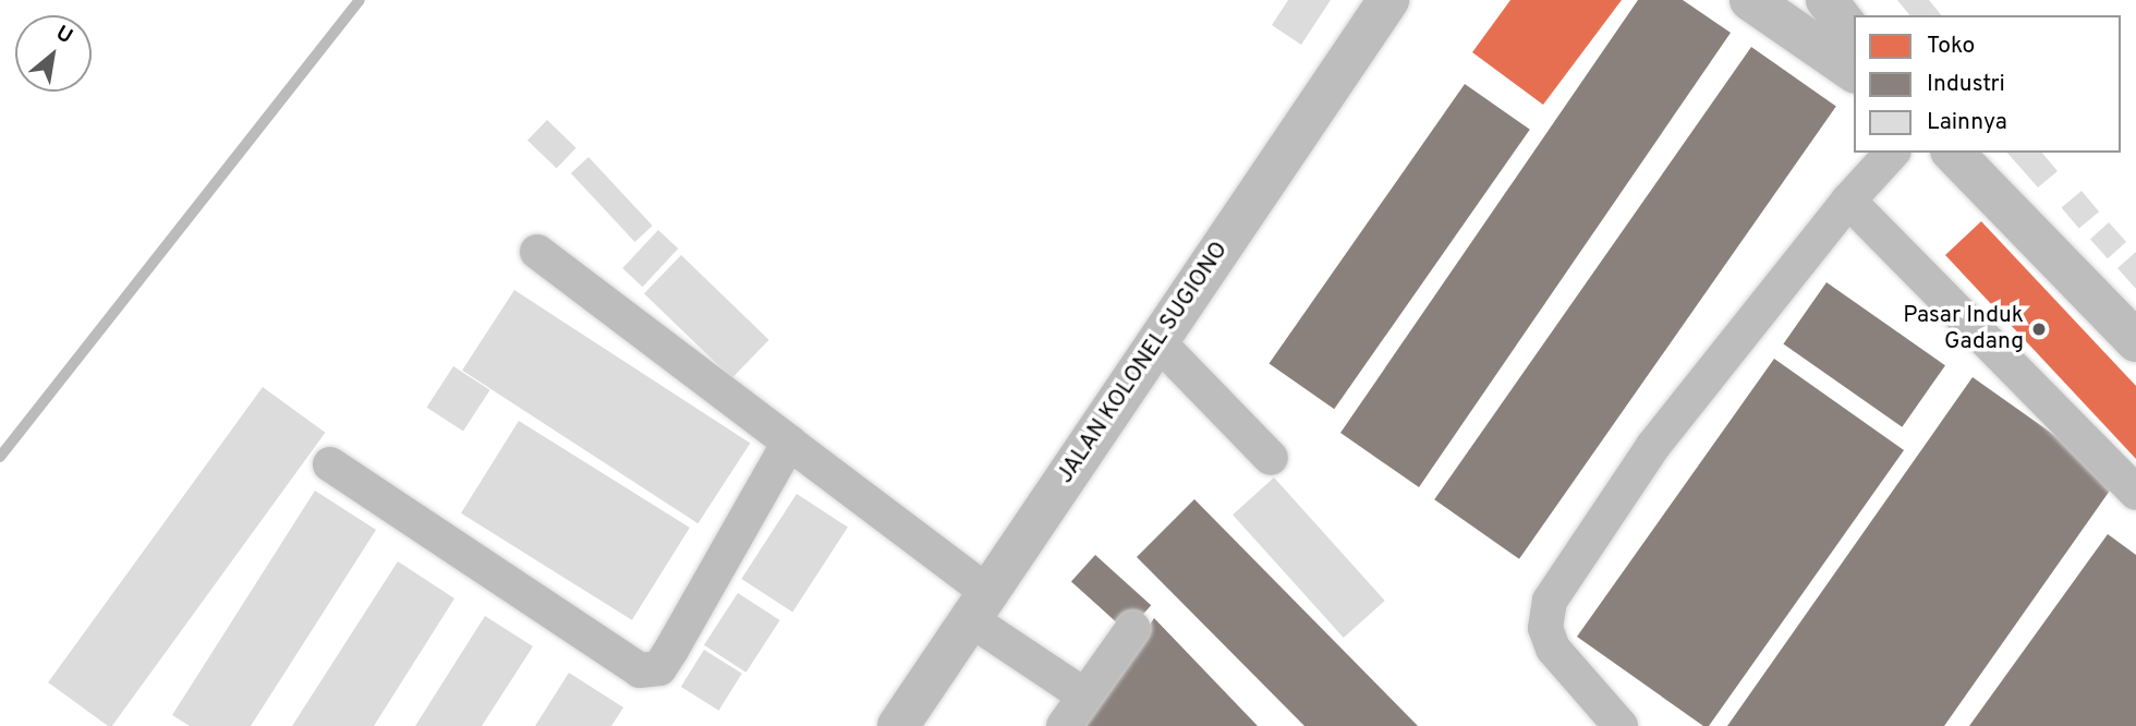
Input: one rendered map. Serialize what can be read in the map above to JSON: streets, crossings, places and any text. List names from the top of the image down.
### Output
{
  "streets": {
    "main road": ["JALAN KOLONEL SUGIONO"]
  },
  "places": ["Pasar Induk Gadang"],
  "legend": ["Toko", "Industri", "Lainnya"],
  "north": "top right"
}
